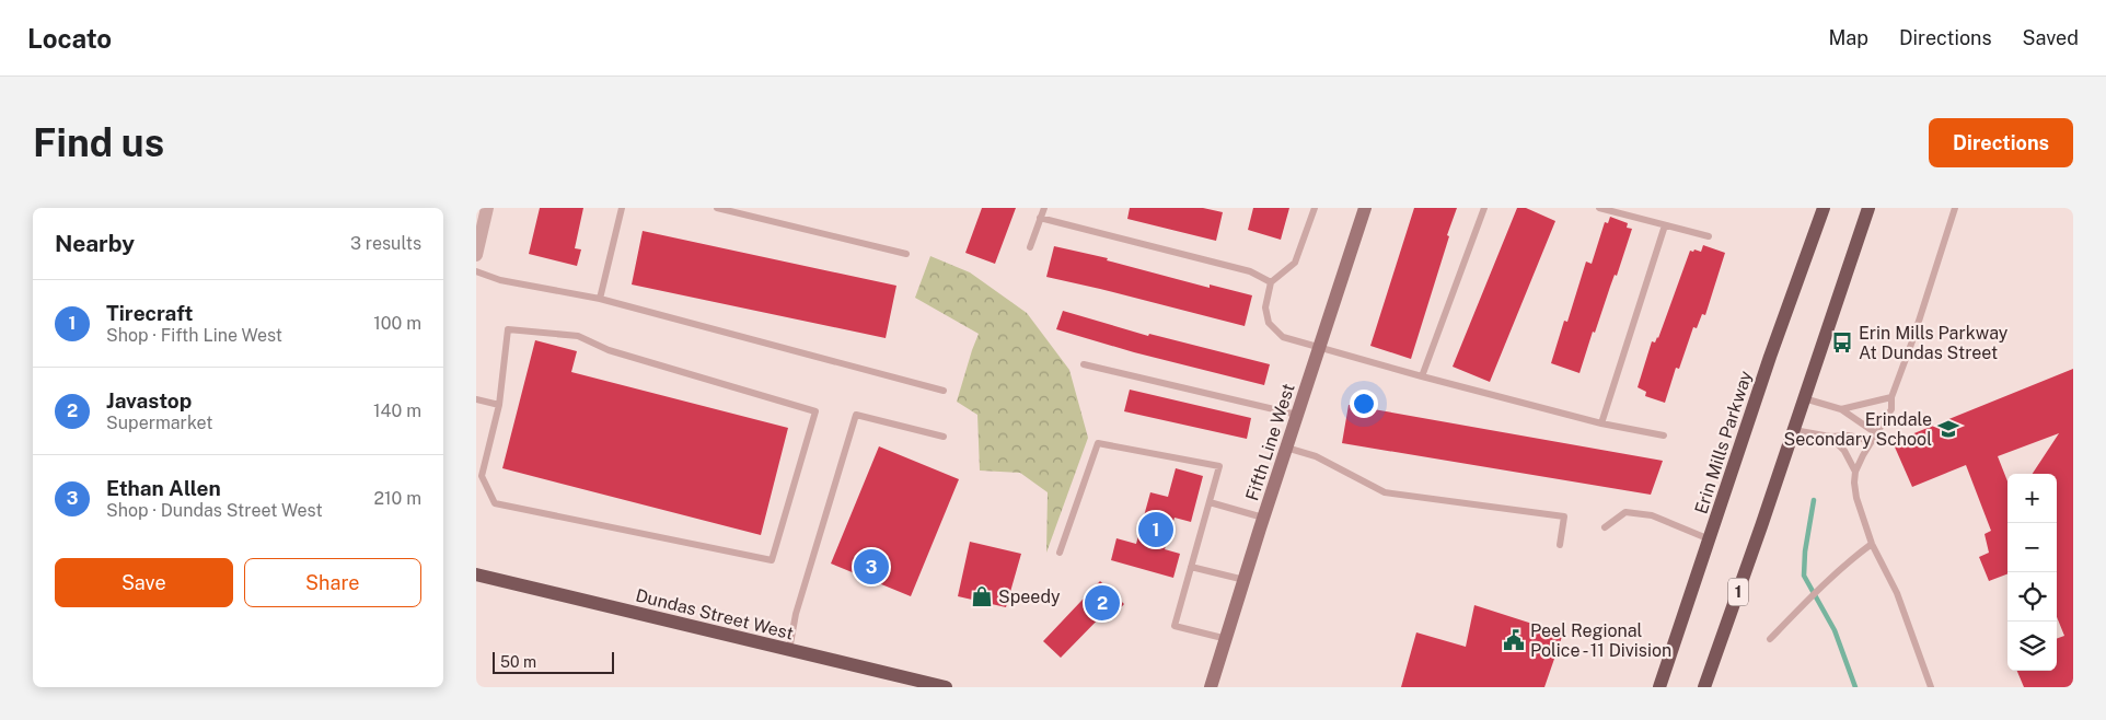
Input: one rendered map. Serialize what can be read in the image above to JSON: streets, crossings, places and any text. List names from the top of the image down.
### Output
{
  "streets": {
    "main road": ["Erin Mills Parkway", "1", "Dundas Street West"],
    "street": ["Fifth Line West"]
  },
  "places": {
    "bus stop": ["Erin Mills Parkway At Dundas Street"],
    "school or university": ["Erindale Secondary School"],
    "shop": ["Speedy"],
    "public building": ["Peel Regional Police - 11 Division"]
  },
  "scale_bar": "50 m",
  "page": {
    "header": "Locato",
    "nav": ["Map", "Directions", "Saved"],
    "buttons": [
      "Directions",
      ["Save", "Share"]
    ],
    "title": "Find us",
    "heading": ["Nearby", "3 results"],
    "list": [
      {
        "mark": "1",
        "name": "Tirecraft",
        "note": "Shop · Fifth Line West",
        "value": "100 m"
      },
      {
        "mark": "2",
        "name": "Javastop",
        "note": "Supermarket",
        "value": "140 m"
      },
      {
        "mark": "3",
        "name": "Ethan Allen",
        "note": "Shop · Dundas Street West",
        "value": "210 m"
      }
    ],
    "map_buttons": ["+", "−"],
    "pins": ["1", "3", "2"],
    "scale": "50 m"
  }
}
